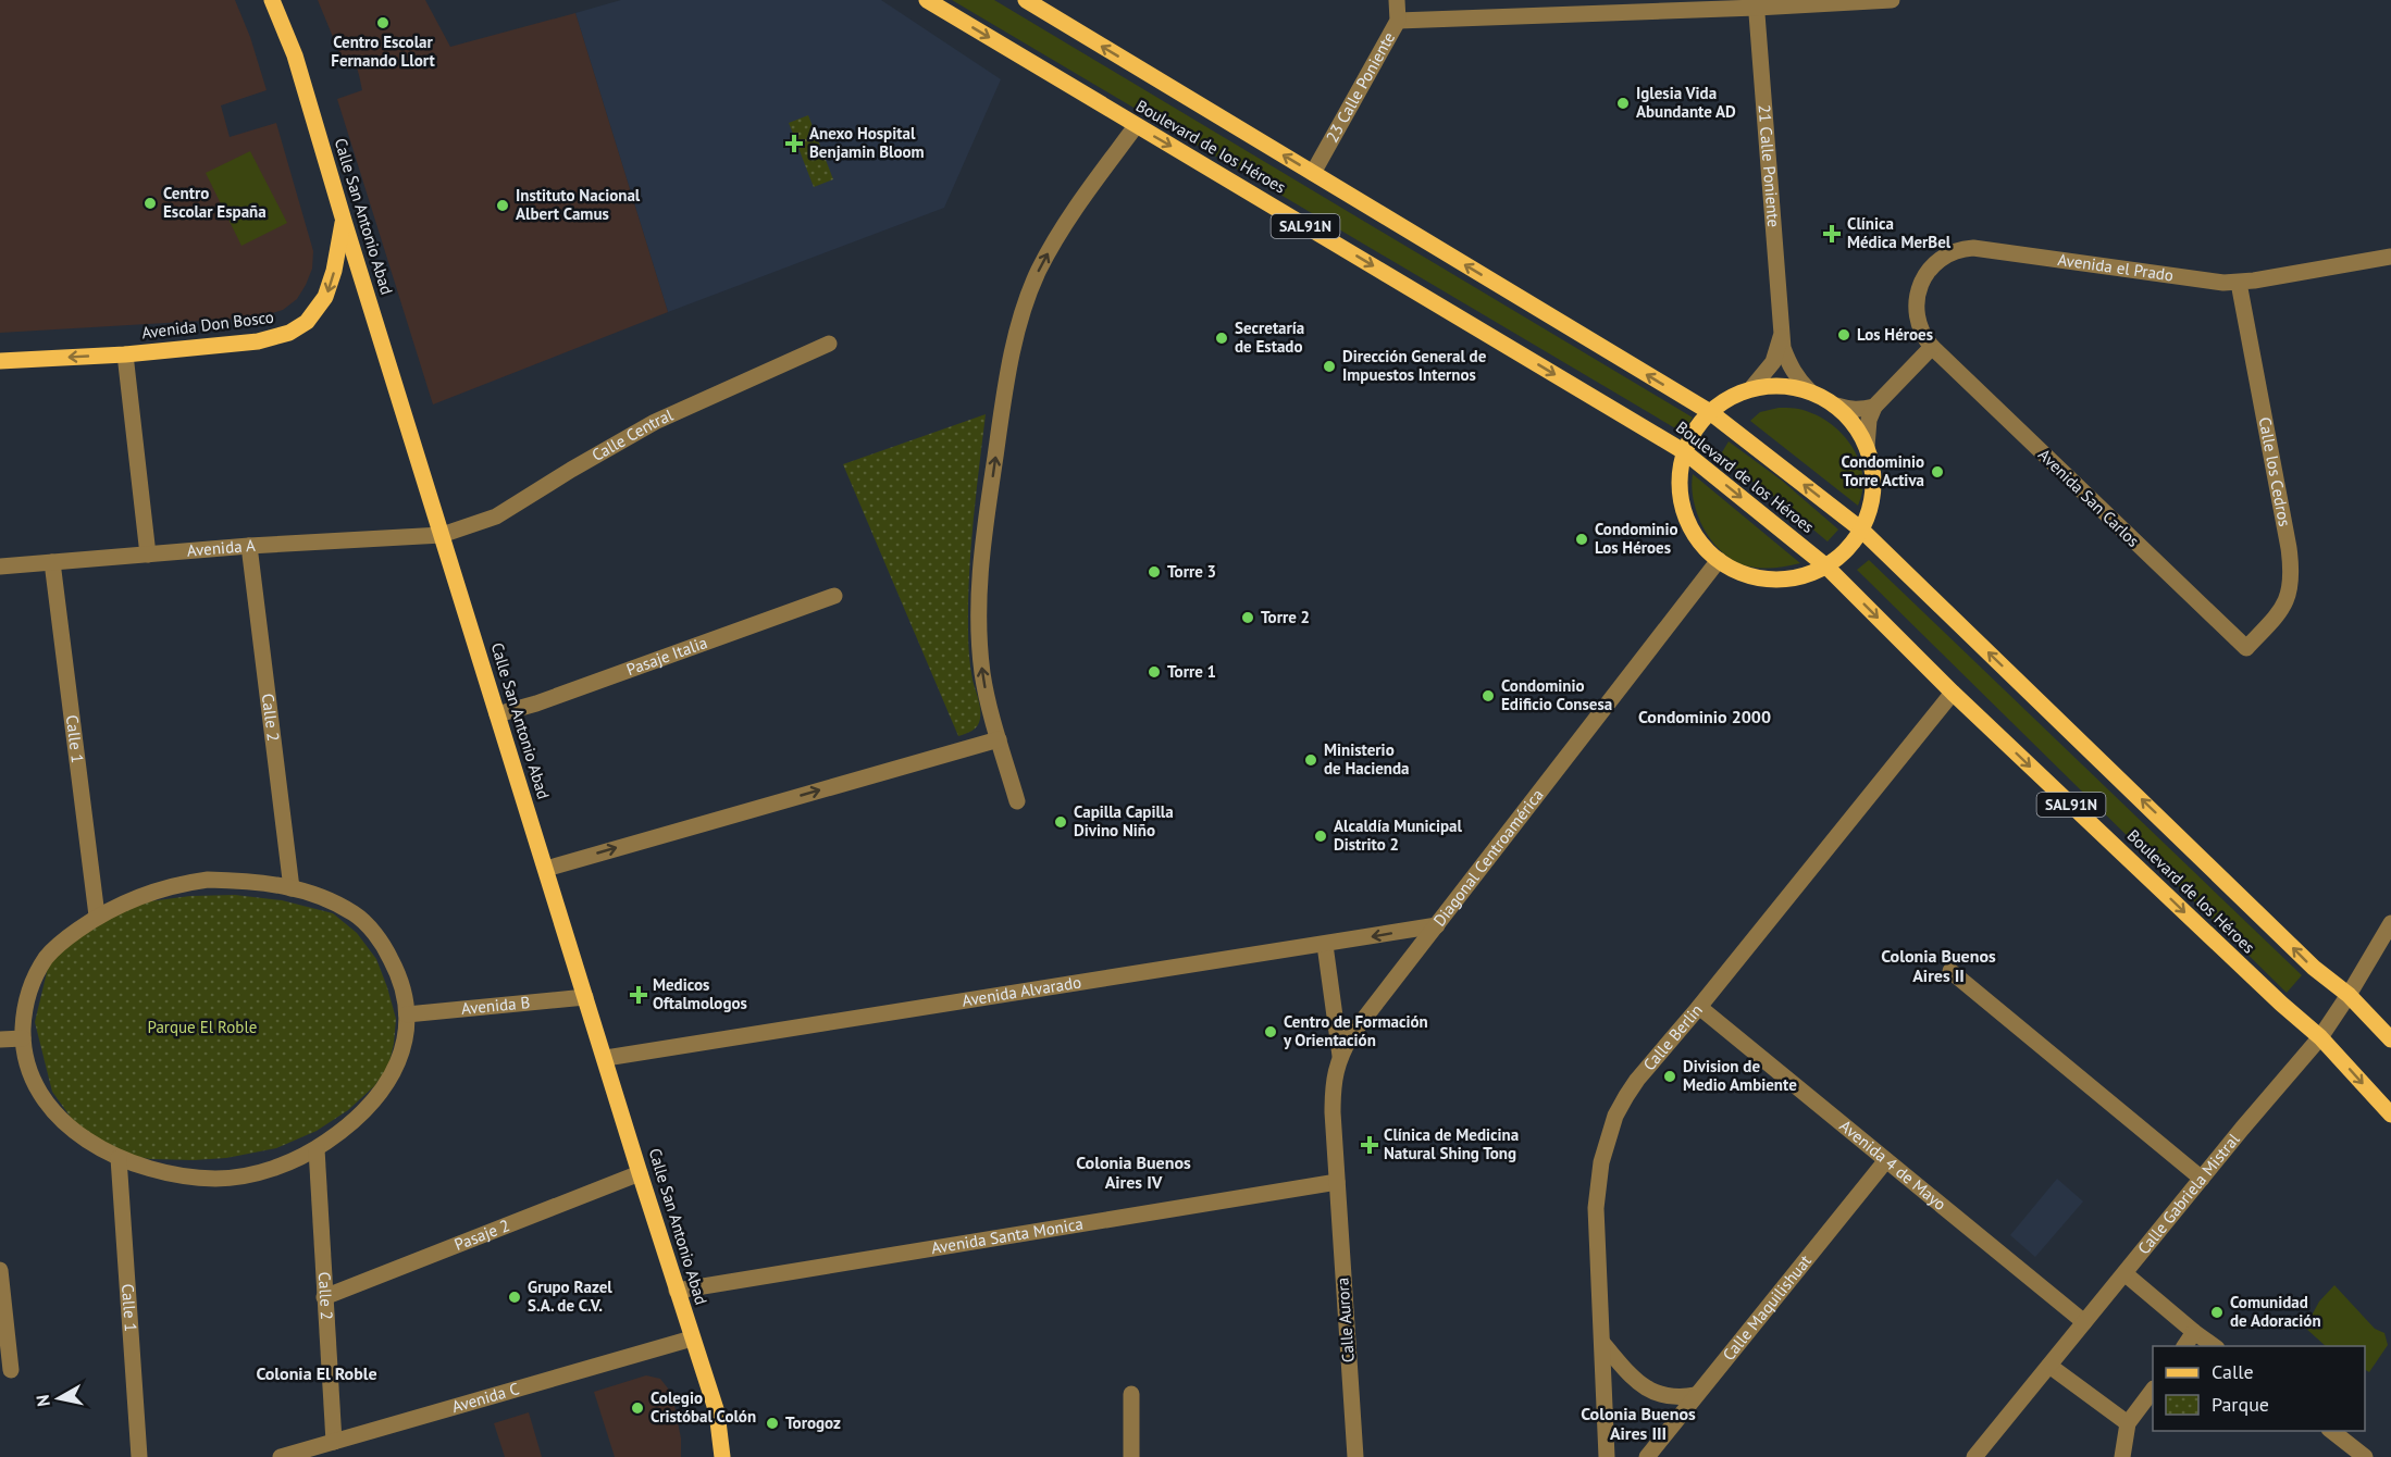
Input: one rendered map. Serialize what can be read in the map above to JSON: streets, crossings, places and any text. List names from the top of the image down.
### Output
{
  "streets": {
    "main road": [
      "Boulevard de los Héroes",
      "Calle San Antonio Abad",
      "SAL91N",
      "Avenida Don Bosco"
    ],
    "street": [
      "23 Calle Poniente",
      "21 Calle Poniente",
      "Avenida el Prado",
      "Calle Central",
      "Calle los Cedros",
      "Avenida San Carlos",
      "Avenida A",
      "Pasaje Italia",
      "Calle 2",
      "Calle 1",
      "Diagonal Centroamérica",
      "Avenida Alvarado",
      "Avenida B",
      "Calle Berlin",
      "Avenida 4 de Mayo",
      "Calle Gabriela Mistral",
      "Pasaje 2",
      "Avenida Santa Monica",
      "Calle Maquilishuat",
      "Calle Aurora",
      "Avenida C"
    ]
  },
  "crossings": [
    ["23 Calle Poniente", "Boulevard de los Héroes"],
    ["Boulevard de los Héroes", "Calle Berlin"],
    ["Boulevard de los Héroes", "Calle Gabriela Mistral"],
    ["Calle San Antonio Abad", "Avenida Don Bosco"],
    ["Calle San Antonio Abad", "Calle Central"],
    ["Calle San Antonio Abad", "Avenida A"],
    ["Calle San Antonio Abad", "Pasaje Italia"],
    ["Calle San Antonio Abad", "Avenida Alvarado"],
    ["Calle San Antonio Abad", "Avenida B"],
    ["Calle San Antonio Abad", "Pasaje 2"],
    ["Calle San Antonio Abad", "Avenida Santa Monica"],
    ["Calle San Antonio Abad", "Avenida C"],
    ["Avenida el Prado", "Calle los Cedros"],
    ["Avenida el Prado", "Avenida San Carlos"],
    ["Calle Central", "Avenida A"],
    ["Calle los Cedros", "Avenida San Carlos"],
    ["Avenida A", "Calle 2"],
    ["Avenida A", "Calle 1"],
    ["Calle 2", "Pasaje 2"],
    ["Calle 2", "Avenida C"],
    ["Diagonal Centroamérica", "Avenida Alvarado"],
    ["Diagonal Centroamérica", "Avenida Santa Monica"],
    ["Diagonal Centroamérica", "Calle Aurora"],
    ["Calle Berlin", "Avenida 4 de Mayo"],
    ["Avenida 4 de Mayo", "Calle Gabriela Mistral"],
    ["Avenida 4 de Mayo", "Calle Maquilishuat"],
    ["Avenida Santa Monica", "Calle Aurora"]
  ],
  "one_way": ["Avenida Don Bosco"],
  "districts": [
    "Condominio 2000",
    "Colonia Buenos Aires II",
    "Colonia Buenos Aires IV",
    "Colonia El Roble",
    "Colonia Buenos Aires III"
  ],
  "parks": ["Parque El Roble"],
  "places": {
    "other": [
      "Centro Escolar Fernando Llort",
      "Iglesia Vida Abundante AD",
      "Centro Escolar España",
      "Instituto Nacional Albert Camus",
      "Los Héroes",
      "Secretaría de Estado",
      "Dirección General de Impuestos Internos",
      "Condominio Torre Activa",
      "Condominio Los Héroes",
      "Torre 3",
      "Torre 2",
      "Torre 1",
      "Condominio Edificio Consesa",
      "Ministerio de Hacienda",
      "Capilla Capilla Divino Niño",
      "Alcaldía Municipal Distrito 2",
      "Centro de Formación y Orientación",
      "Division de Medio Ambiente",
      "Grupo Razel S.A. de C.V.",
      "Comunidad de Adoración",
      "Colegio Cristóbal Colón",
      "Torogoz"
    ],
    "health": [
      "Anexo Hospital Benjamin Bloom",
      "Clínica Médica MerBel",
      "Medicos Oftalmologos",
      "Clínica de Medicina Natural Shing Tong"
    ]
  },
  "legend": ["Calle", "Parque"],
  "north": "left"
}
